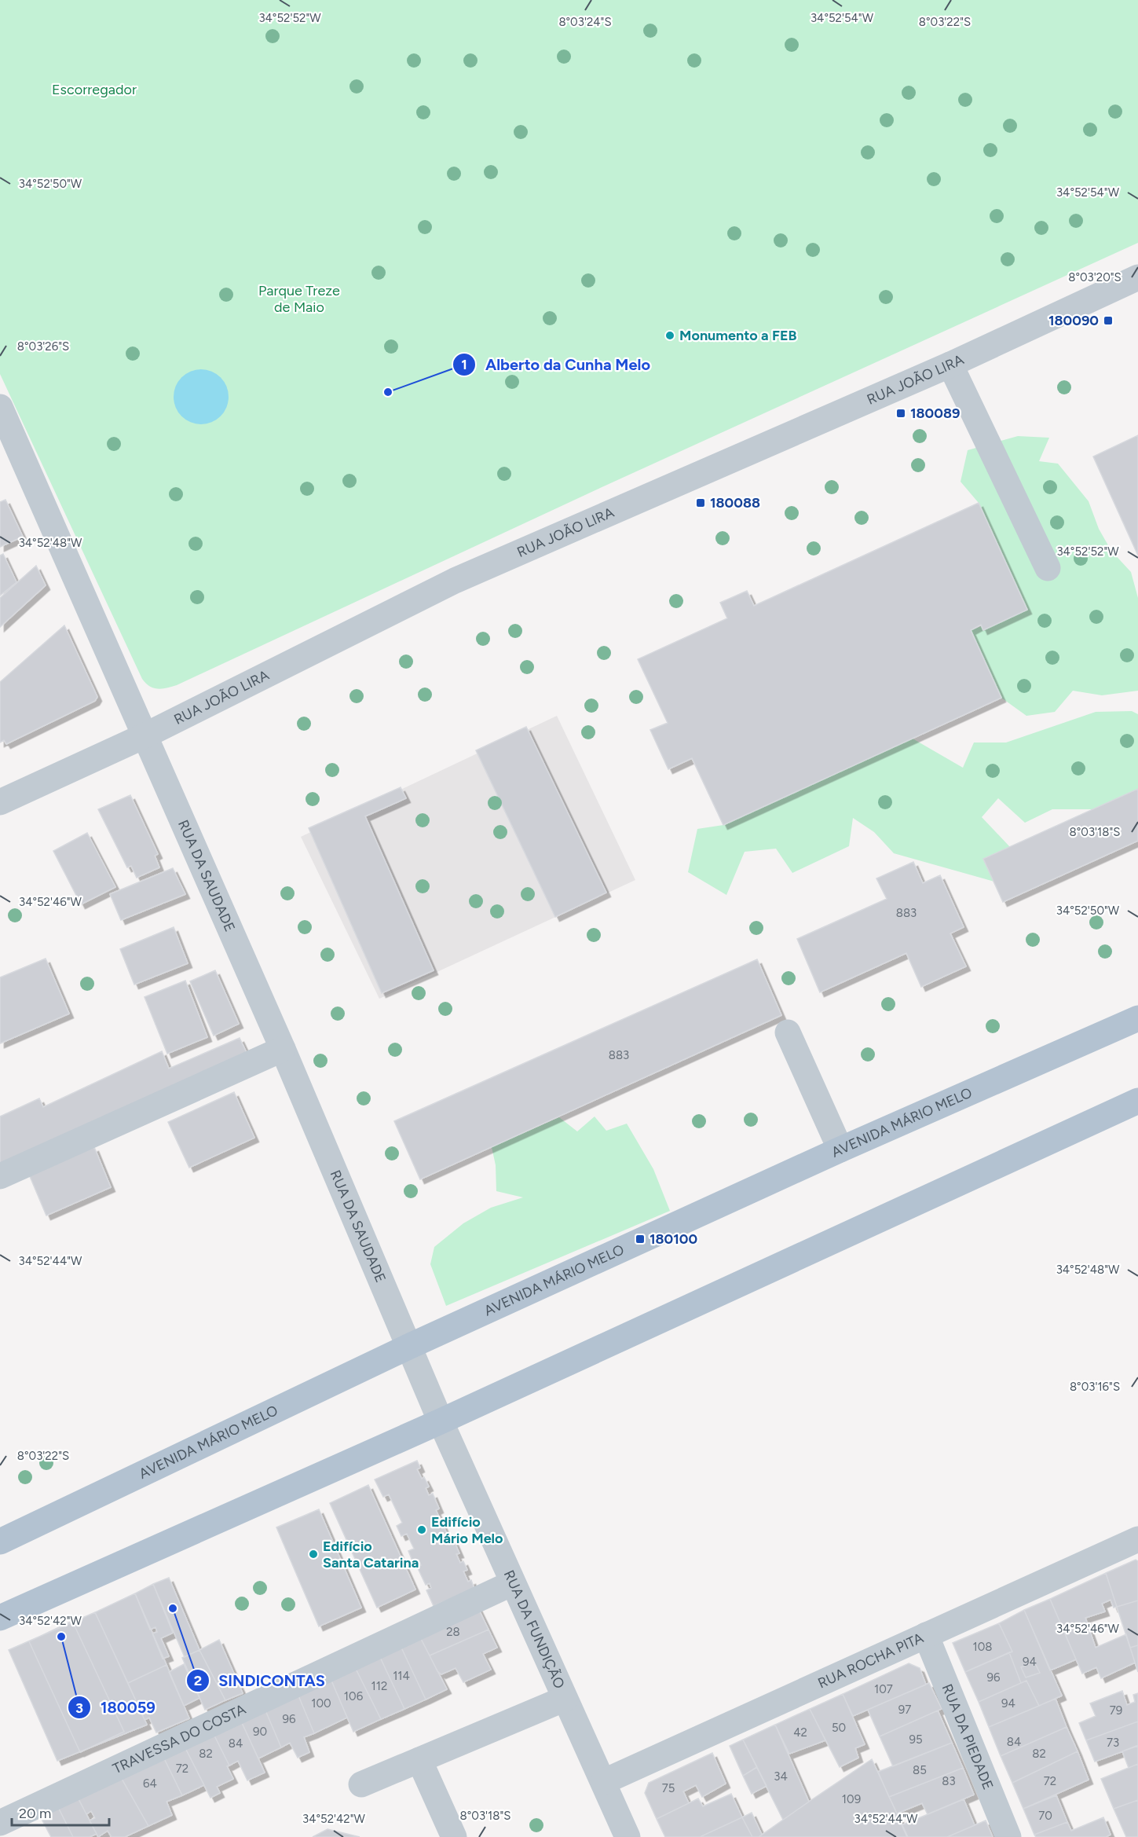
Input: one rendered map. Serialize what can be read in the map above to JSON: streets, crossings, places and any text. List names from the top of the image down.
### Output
{
  "streets": {
    "main road": ["AVENIDA MÁRIO MELO"],
    "street": [
      "RUA JOÃO LIRA",
      "RUA DA SAUDADE",
      "RUA DA FUNDIÇÃO",
      "RUA ROCHA PITA",
      "RUA DA PIEDADE",
      "TRAVESSA DO COSTA"
    ]
  },
  "crossings": [
    ["RUA JOÃO LIRA", "RUA DA SAUDADE"],
    ["RUA DA SAUDADE", "AVENIDA MÁRIO MELO"],
    ["RUA DA SAUDADE", "RUA DA FUNDIÇÃO"],
    ["RUA DA FUNDIÇÃO", "RUA ROCHA PITA"],
    ["RUA DA FUNDIÇÃO", "TRAVESSA DO COSTA"],
    ["RUA ROCHA PITA", "RUA DA PIEDADE"]
  ],
  "parks": ["Escorregador", "Parque Treze de Maio"],
  "places": {
    "transit": [
      "180090",
      "180089",
      "180088",
      "180100"
    ],
    "other": [
      "Monumento a FEB",
      "Alberto da Cunha Melo",
      "Edifício Mário Melo",
      "Edifício Santa Catarina",
      "SINDICONTAS",
      "180059"
    ]
  },
  "house_numbers": [
    "883",
    "883",
    "28",
    "108",
    "94",
    "114",
    "96",
    "112",
    "107",
    "106",
    "100",
    "94",
    "97",
    "79",
    "96",
    "50",
    "90",
    "42",
    "95",
    "84",
    "73",
    "84",
    "82",
    "82",
    "72",
    "85",
    "34",
    "83",
    "72",
    "64",
    "75",
    "109",
    "70"
  ],
  "scale_bar": "20 m",
  "coordinates": [
    "34°52'54\"W",
    "34°52'52\"W",
    "8°03'24\"S",
    "8°03'22\"S",
    "34°52'50\"W",
    "8°03'20\"S",
    "8°03'26\"S",
    "34°52'48\"W",
    "8°03'18\"S",
    "34°52'46\"W",
    "34°52'44\"W",
    "8°03'16\"S",
    "34°52'42\"W"
  ]
}
